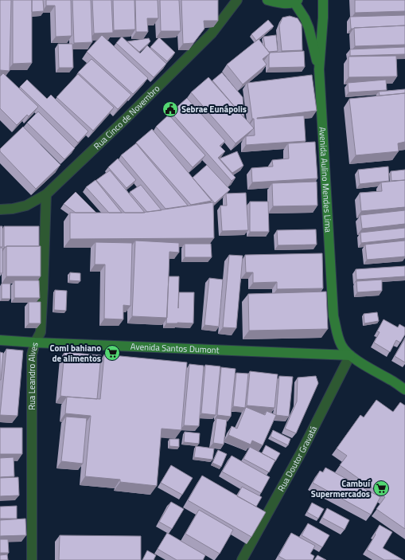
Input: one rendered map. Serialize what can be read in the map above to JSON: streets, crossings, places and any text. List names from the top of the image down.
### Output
{
  "streets": {
    "main road": ["Avenida Aulino Mendes Lima", "Avenida Santos Dumont"],
    "street": ["Rua Cinco de Novembro", "Rua Leandro Alves", "Rua Doutor Gravatá"]
  },
  "crossings": [
    ["Rua Cinco de Novembro", "Rua Leandro Alves"],
    ["Avenida Aulino Mendes Lima", "Avenida Santos Dumont"],
    ["Avenida Aulino Mendes Lima", "Rua Doutor Gravatá"],
    ["Avenida Santos Dumont", "Rua Leandro Alves"],
    ["Avenida Santos Dumont", "Rua Doutor Gravatá"]
  ],
  "places": {
    "public building": ["Sebrae Eunápolis"],
    "supermarket": ["Coml bahiano de alimentos", "Cambuí Supermercados"]
  }
}
